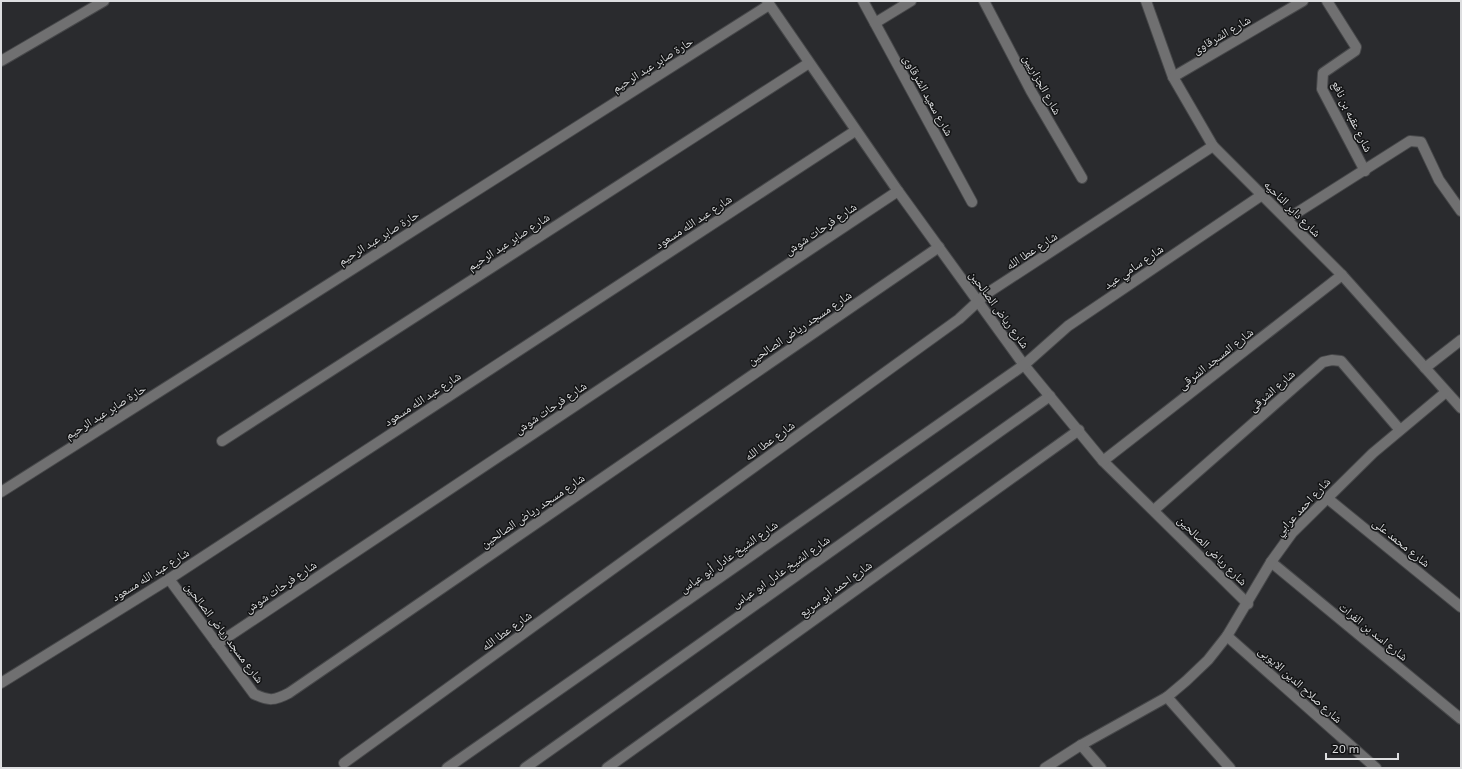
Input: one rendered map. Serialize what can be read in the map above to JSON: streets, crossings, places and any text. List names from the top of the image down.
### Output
{
  "streets": {
    "street": [
      "شارع الشرقاوى",
      "حارة صابر عبد الرحيم",
      "شارع الجزاريين",
      "شارع سعيد الشرقاوى",
      "شارع عقبه بن نافع",
      "شارع داير الناحيه",
      "شارع عبد الله مسعود",
      "شارع فرحات شوش",
      "شارع صابر عبد الرحيم",
      "شارع عطا الله",
      "شارع سامي عيد",
      "شارع رياض الصالحين",
      "شارع مسجد رياض الصالحين",
      "شارع المسجد الشرقى",
      "شارع الشرقى",
      "شارع احمد عرابي",
      "شارع محمد على",
      "شارع الشيخ عادل أبو عباس",
      "شارع الشيخ عادل ابو عباس",
      "شارع احمد أبو سريع",
      "شارع اسد بن الفرات",
      "شارع صلاح الدين الايوبى"
    ]
  },
  "crossings": [
    ["شارع الشرقاوى", "شارع داير الناحيه"],
    ["حارة صابر عبد الرحيم", "شارع رياض الصالحين"],
    ["شارع عقبه بن نافع", "شارع داير الناحيه"],
    ["شارع داير الناحيه", "شارع عطا الله"],
    ["شارع داير الناحيه", "شارع سامي عيد"],
    ["شارع داير الناحيه", "شارع المسجد الشرقى"],
    ["شارع داير الناحيه", "شارع احمد عرابي"],
    ["شارع عبد الله مسعود", "شارع رياض الصالحين"],
    ["شارع عبد الله مسعود", "شارع مسجد رياض الصالحين"],
    ["شارع فرحات شوش", "شارع رياض الصالحين"],
    ["شارع فرحات شوش", "شارع مسجد رياض الصالحين"],
    ["شارع صابر عبد الرحيم", "شارع رياض الصالحين"],
    ["شارع عطا الله", "شارع رياض الصالحين"],
    ["شارع سامي عيد", "شارع رياض الصالحين"],
    ["شارع سامي عيد", "شارع الشيخ عادل أبو عباس"],
    ["شارع رياض الصالحين", "شارع مسجد رياض الصالحين"],
    ["شارع رياض الصالحين", "شارع المسجد الشرقى"],
    ["شارع رياض الصالحين", "شارع الشرقى"],
    ["شارع رياض الصالحين", "شارع احمد عرابي"],
    ["شارع رياض الصالحين", "شارع الشيخ عادل أبو عباس"],
    ["شارع رياض الصالحين", "شارع الشيخ عادل ابو عباس"],
    ["شارع رياض الصالحين", "شارع احمد أبو سريع"],
    ["شارع الشرقى", "شارع احمد عرابي"],
    ["شارع احمد عرابي", "شارع محمد على"],
    ["شارع احمد عرابي", "شارع اسد بن الفرات"],
    ["شارع احمد عرابي", "شارع صلاح الدين الايوبى"]
  ],
  "scale_bar": "20 m"
}
